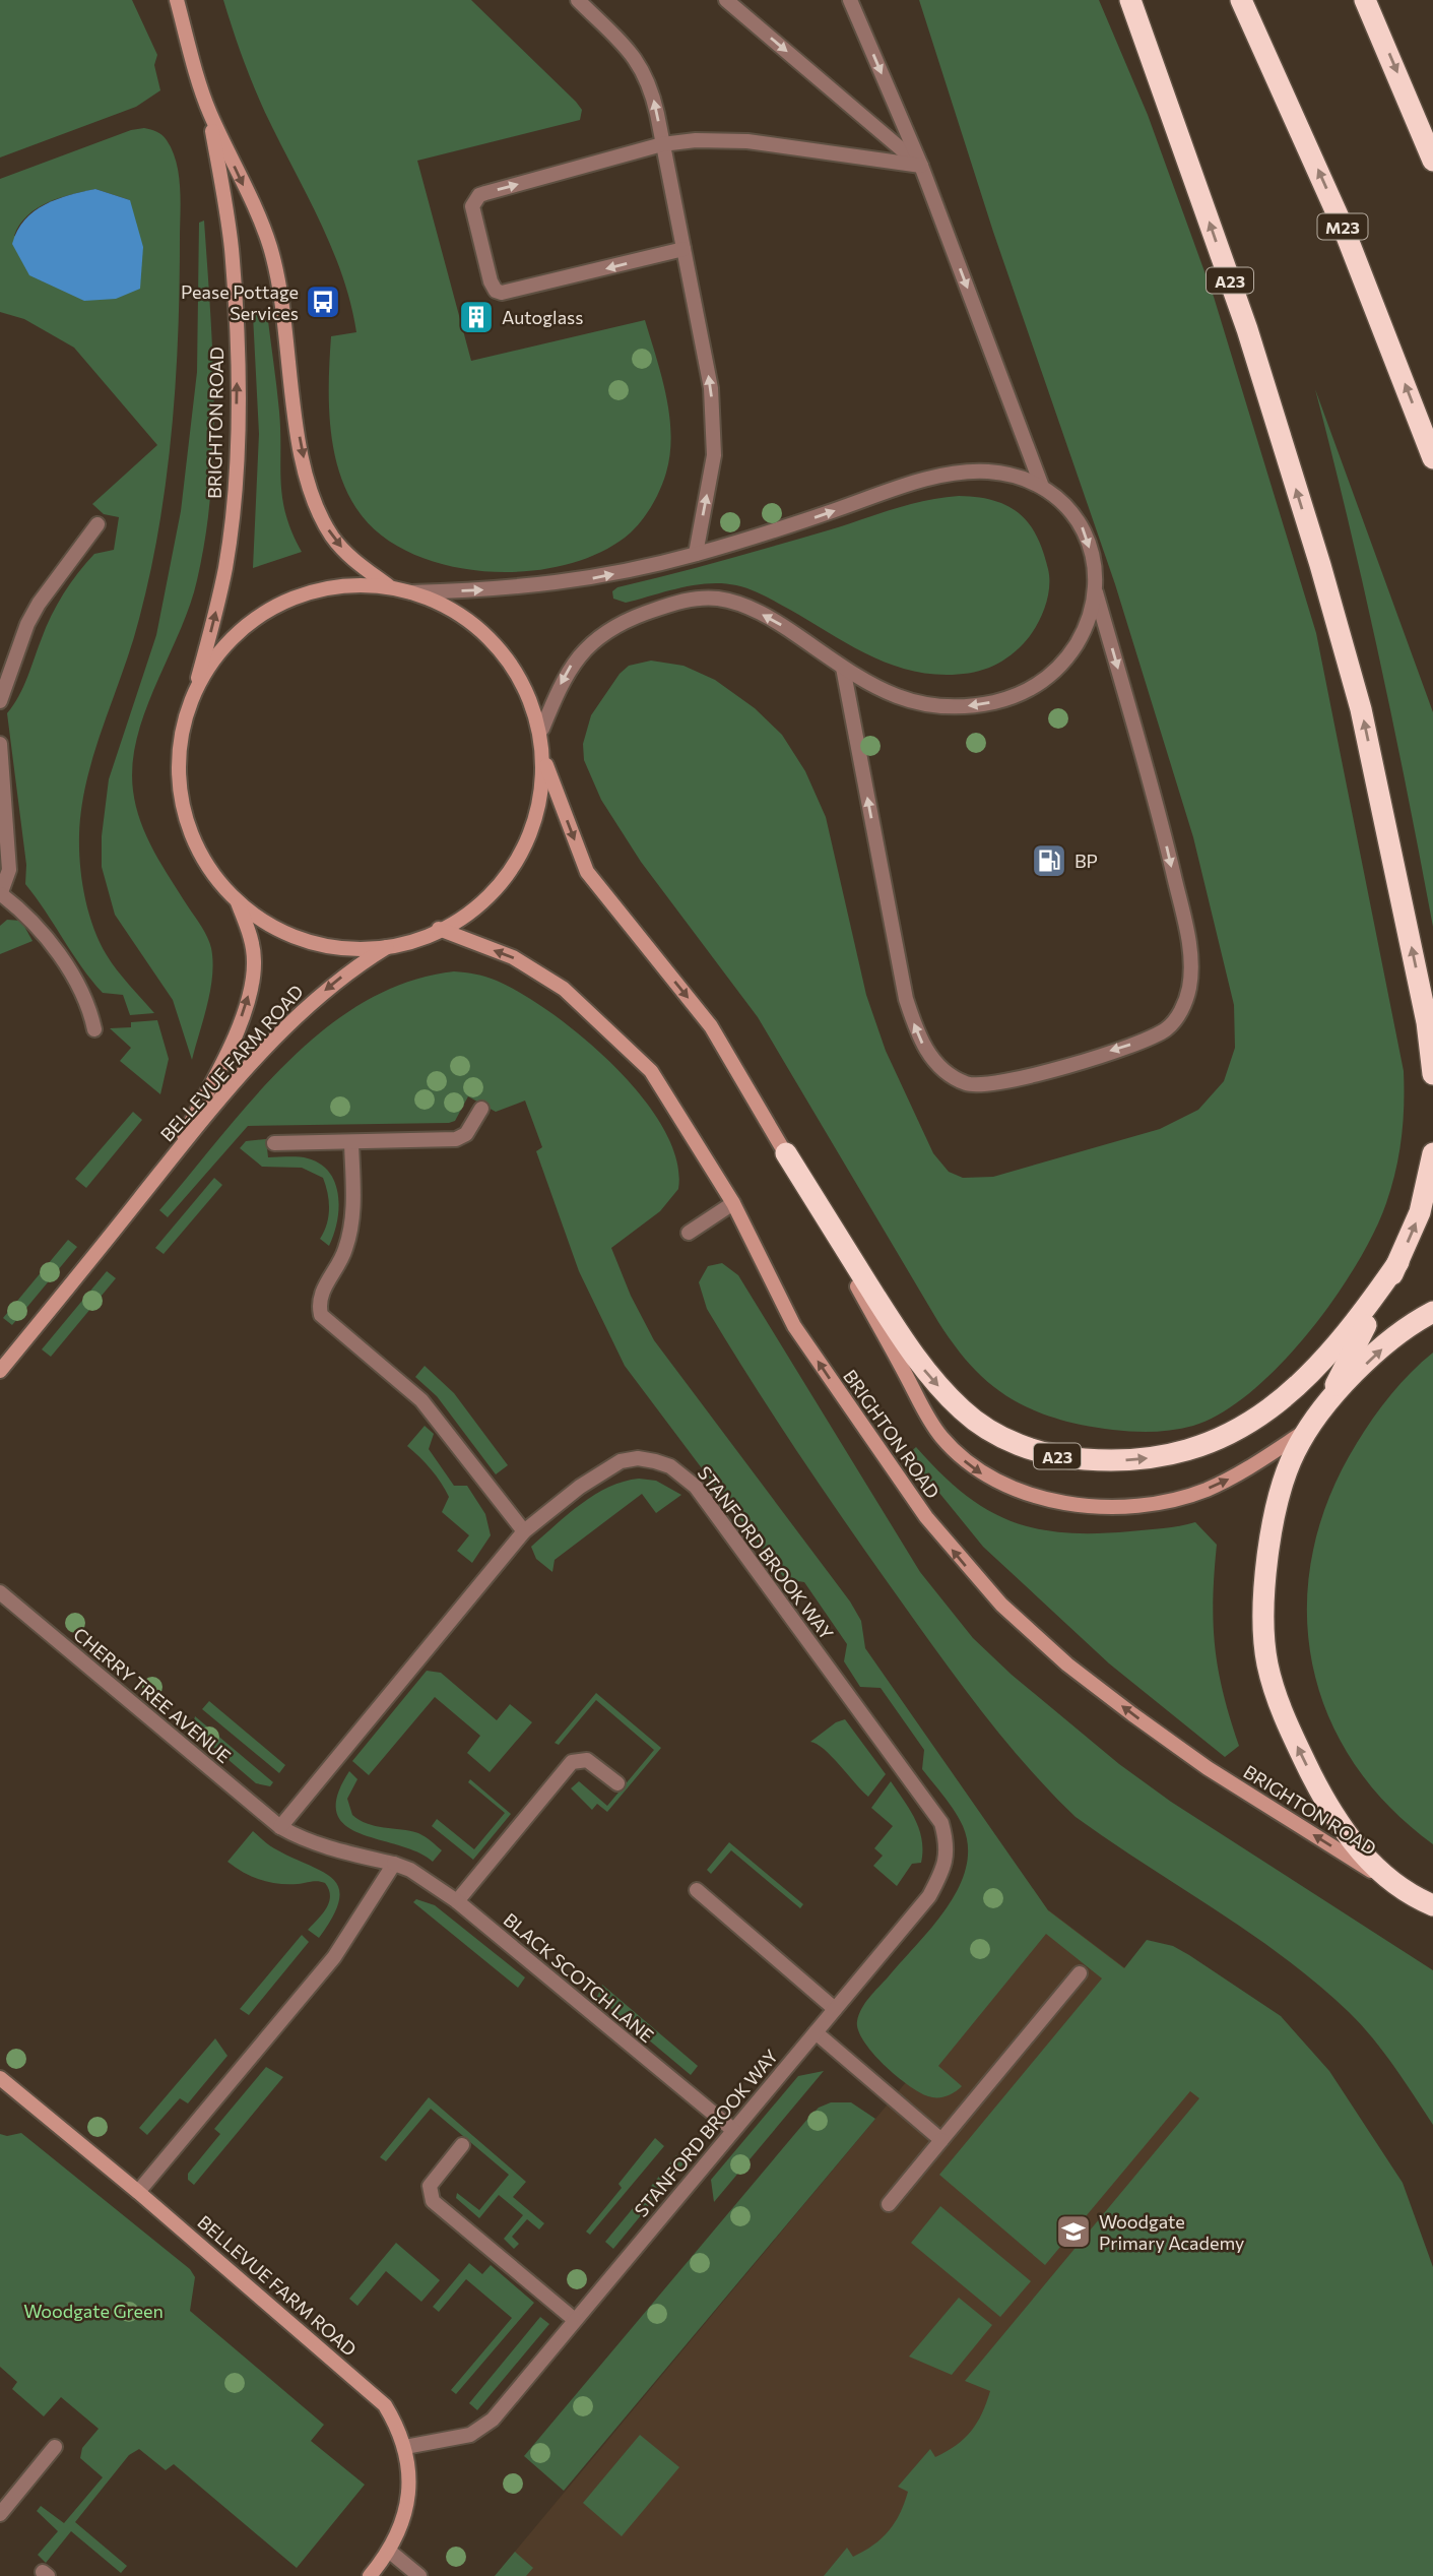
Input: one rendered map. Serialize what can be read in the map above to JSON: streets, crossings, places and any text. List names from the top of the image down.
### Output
{
  "streets": {
    "highway": ["M23", "A23"],
    "street": [
      "BRIGHTON ROAD",
      "BELLEVUE FARM ROAD",
      "STANFORD BROOK WAY",
      "CHERRY TREE AVENUE",
      "BLACK SCOTCH LANE"
    ]
  },
  "crossings": [
    ["BRIGHTON ROAD", "BELLEVUE FARM ROAD"],
    ["BELLEVUE FARM ROAD", "STANFORD BROOK WAY"],
    ["STANFORD BROOK WAY", "CHERRY TREE AVENUE"],
    ["STANFORD BROOK WAY", "BLACK SCOTCH LANE"]
  ],
  "parks": ["Woodgate Green"],
  "places": {
    "bus stop": ["Pease Pottage Services"],
    "building": ["Autoglass"],
    "fuel station": ["BP"],
    "school or university": ["Woodgate Primary Academy"]
  }
}
